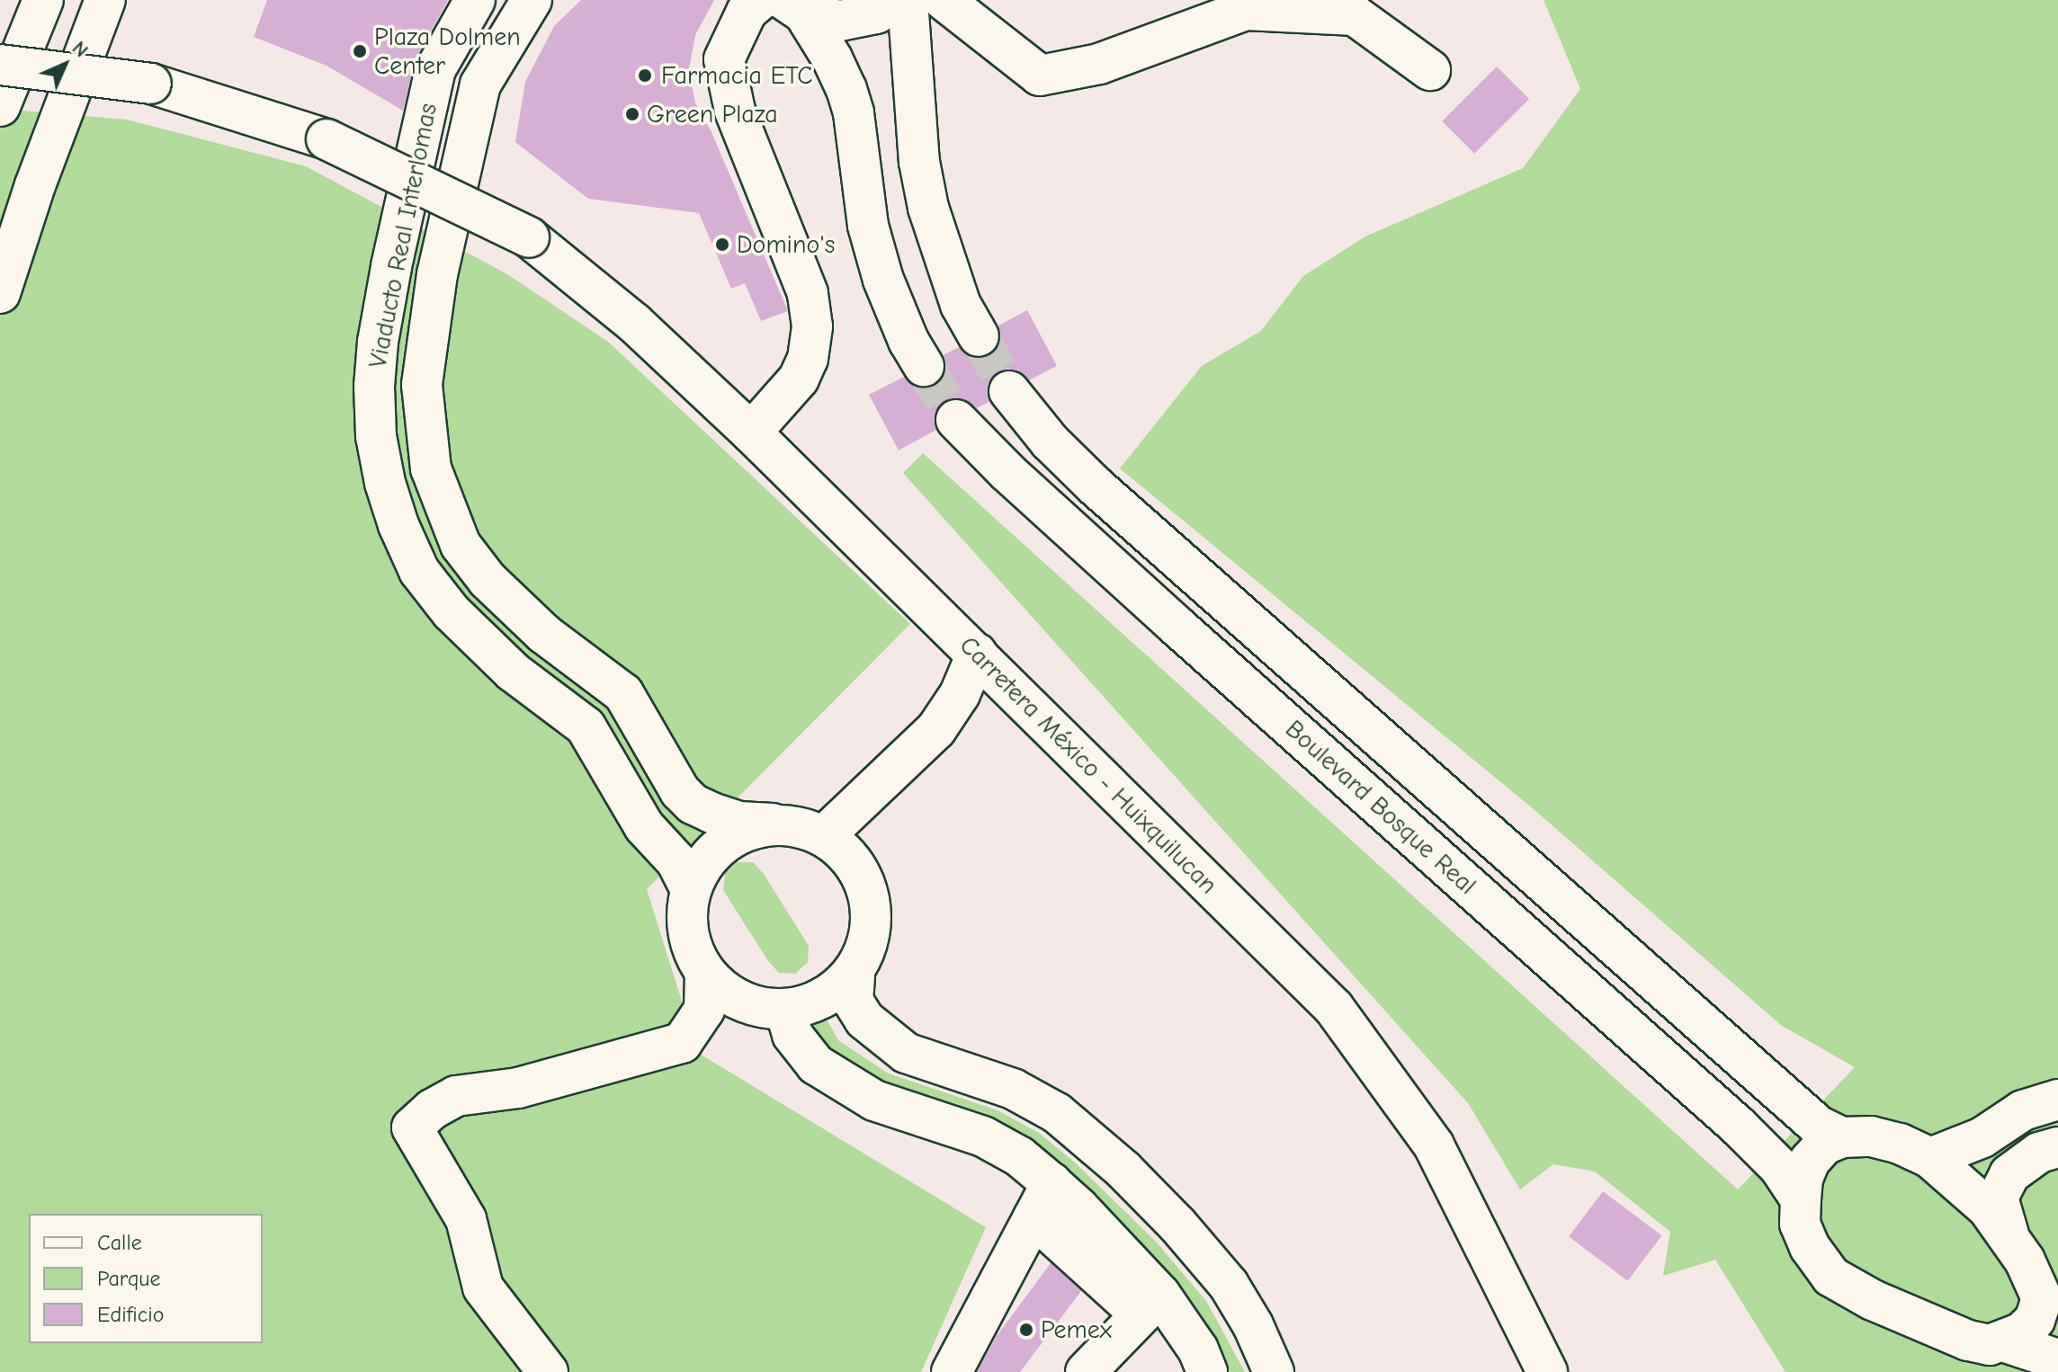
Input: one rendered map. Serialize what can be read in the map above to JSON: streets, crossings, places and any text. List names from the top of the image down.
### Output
{
  "streets": {
    "main road": ["Viaducto Real Interlomas", "Carretera México - Huixquilucan", "Boulevard Bosque Real"]
  },
  "places": [
    "Plaza Dolmen Center",
    "Farmacia ETC",
    "Green Plaza",
    "Domino's",
    "Pemex"
  ],
  "legend": ["Calle", "Parque", "Edificio"],
  "north": "top right"
}
